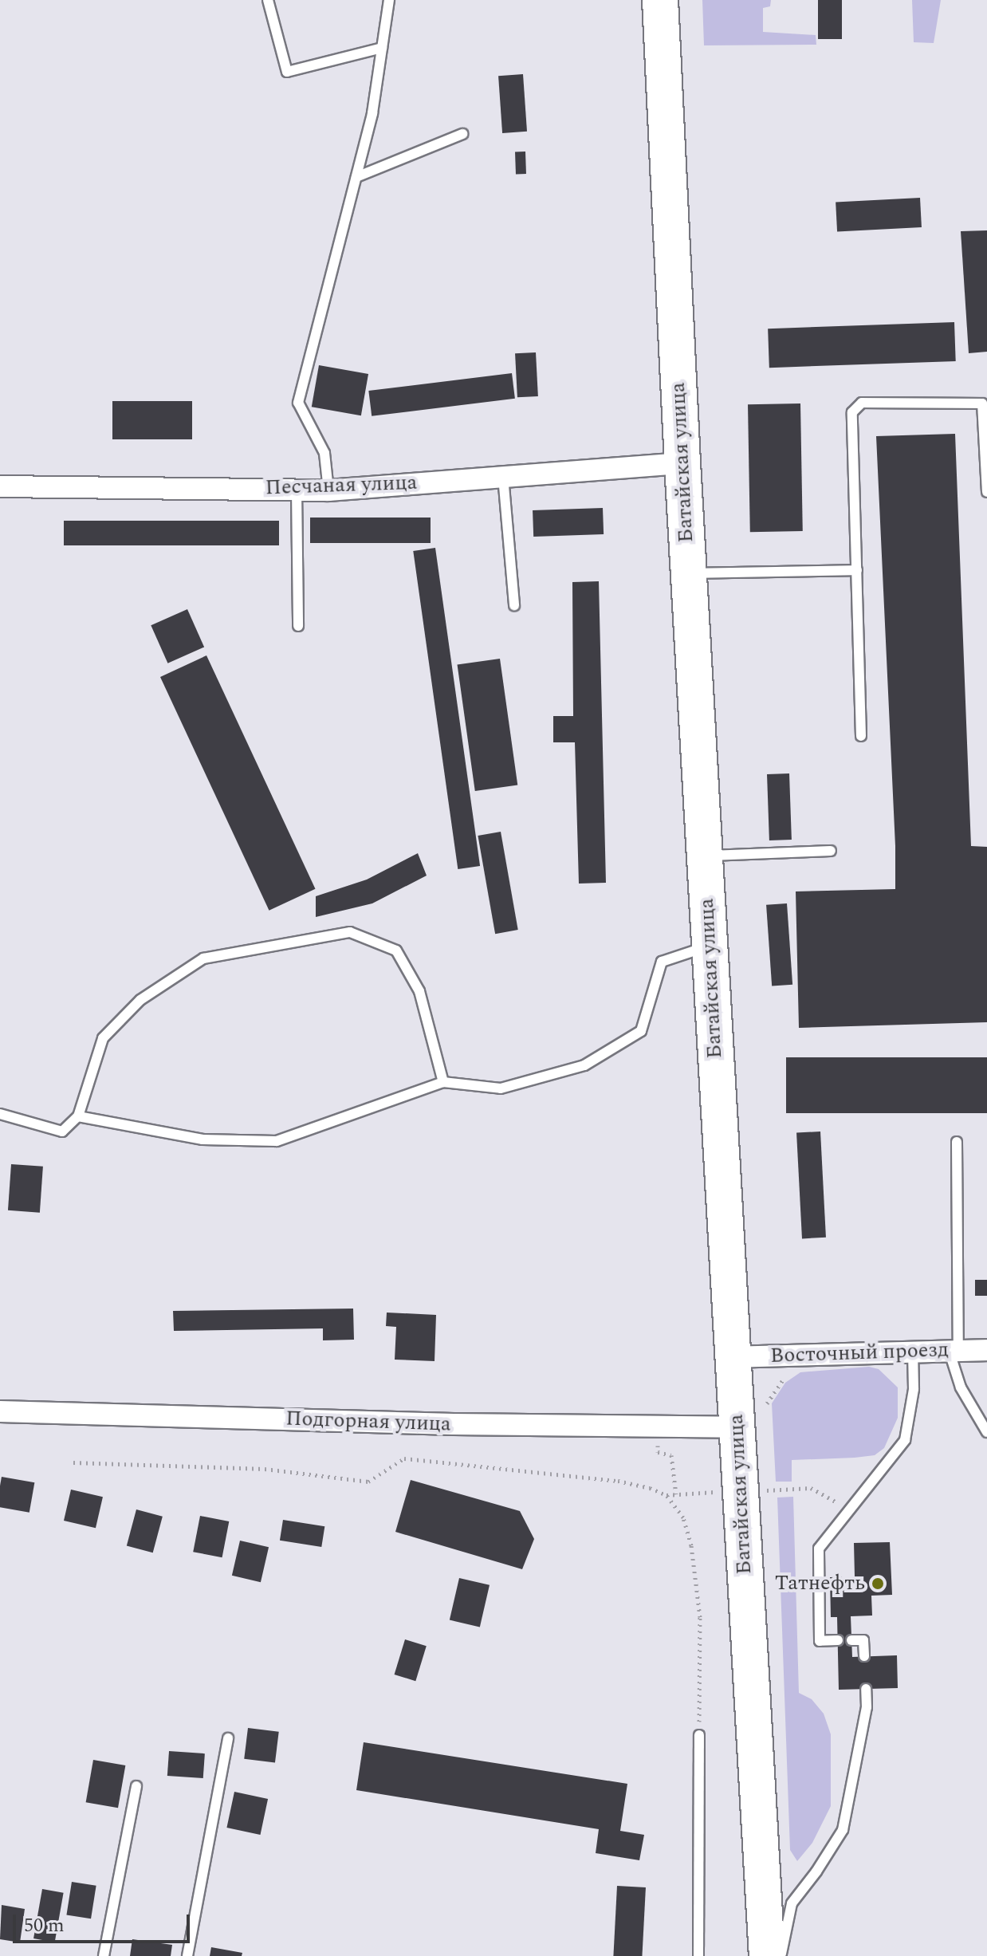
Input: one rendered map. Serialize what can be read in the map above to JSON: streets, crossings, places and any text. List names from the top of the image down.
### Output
{
  "streets": {
    "highway": ["Батайская улица"],
    "street": ["Песчаная улица", "Восточный проезд", "Подгорная улица"]
  },
  "crossings": [
    ["Батайская улица", "Песчаная улица"],
    ["Батайская улица", "Восточный проезд"],
    ["Батайская улица", "Подгорная улица"]
  ],
  "places": ["Татнефть"],
  "scale_bar": "50 m"
}
